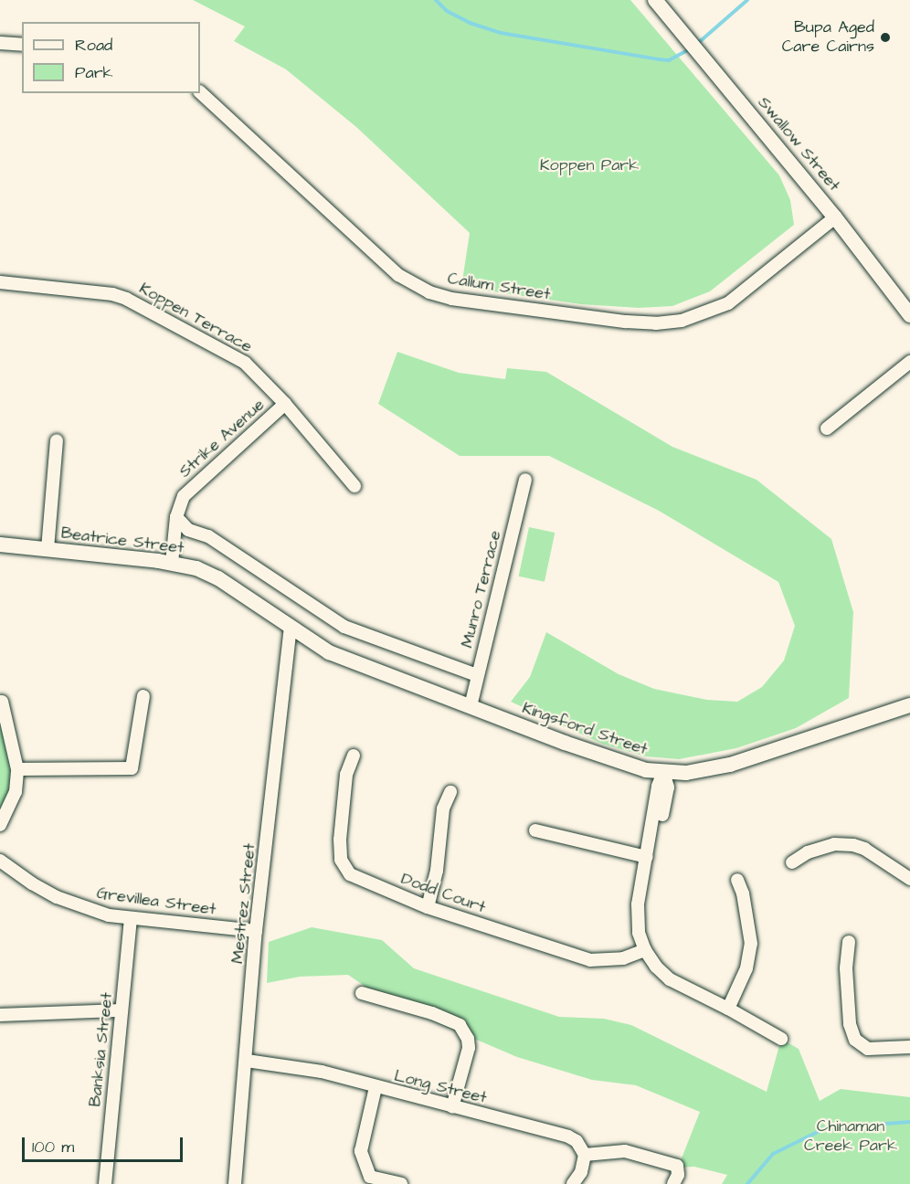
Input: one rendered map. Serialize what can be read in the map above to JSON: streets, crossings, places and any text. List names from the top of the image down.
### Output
{
  "streets": {
    "street": [
      "Swallow Street",
      "Callum Street",
      "Koppen Terrace",
      "Strike Avenue",
      "Beatrice Street",
      "Munro Terrace",
      "Kingsford Street",
      "Dodd Court",
      "Grevillea Street",
      "Mestrez Street",
      "Banksia Street",
      "Long Street"
    ]
  },
  "crossings": [
    ["Swallow Street", "Callum Street"],
    ["Koppen Terrace", "Strike Avenue"],
    ["Strike Avenue", "Beatrice Street"],
    ["Beatrice Street", "Kingsford Street"],
    ["Beatrice Street", "Mestrez Street"],
    ["Munro Terrace", "Kingsford Street"],
    ["Kingsford Street", "Mestrez Street"],
    ["Grevillea Street", "Mestrez Street"],
    ["Grevillea Street", "Banksia Street"],
    ["Mestrez Street", "Long Street"]
  ],
  "parks": ["Koppen Park", "Chinaman Creek Park"],
  "places": ["Bupa Aged Care Cairns"],
  "legend": ["Road", "Park"],
  "scale_bar": "100 m"
}
